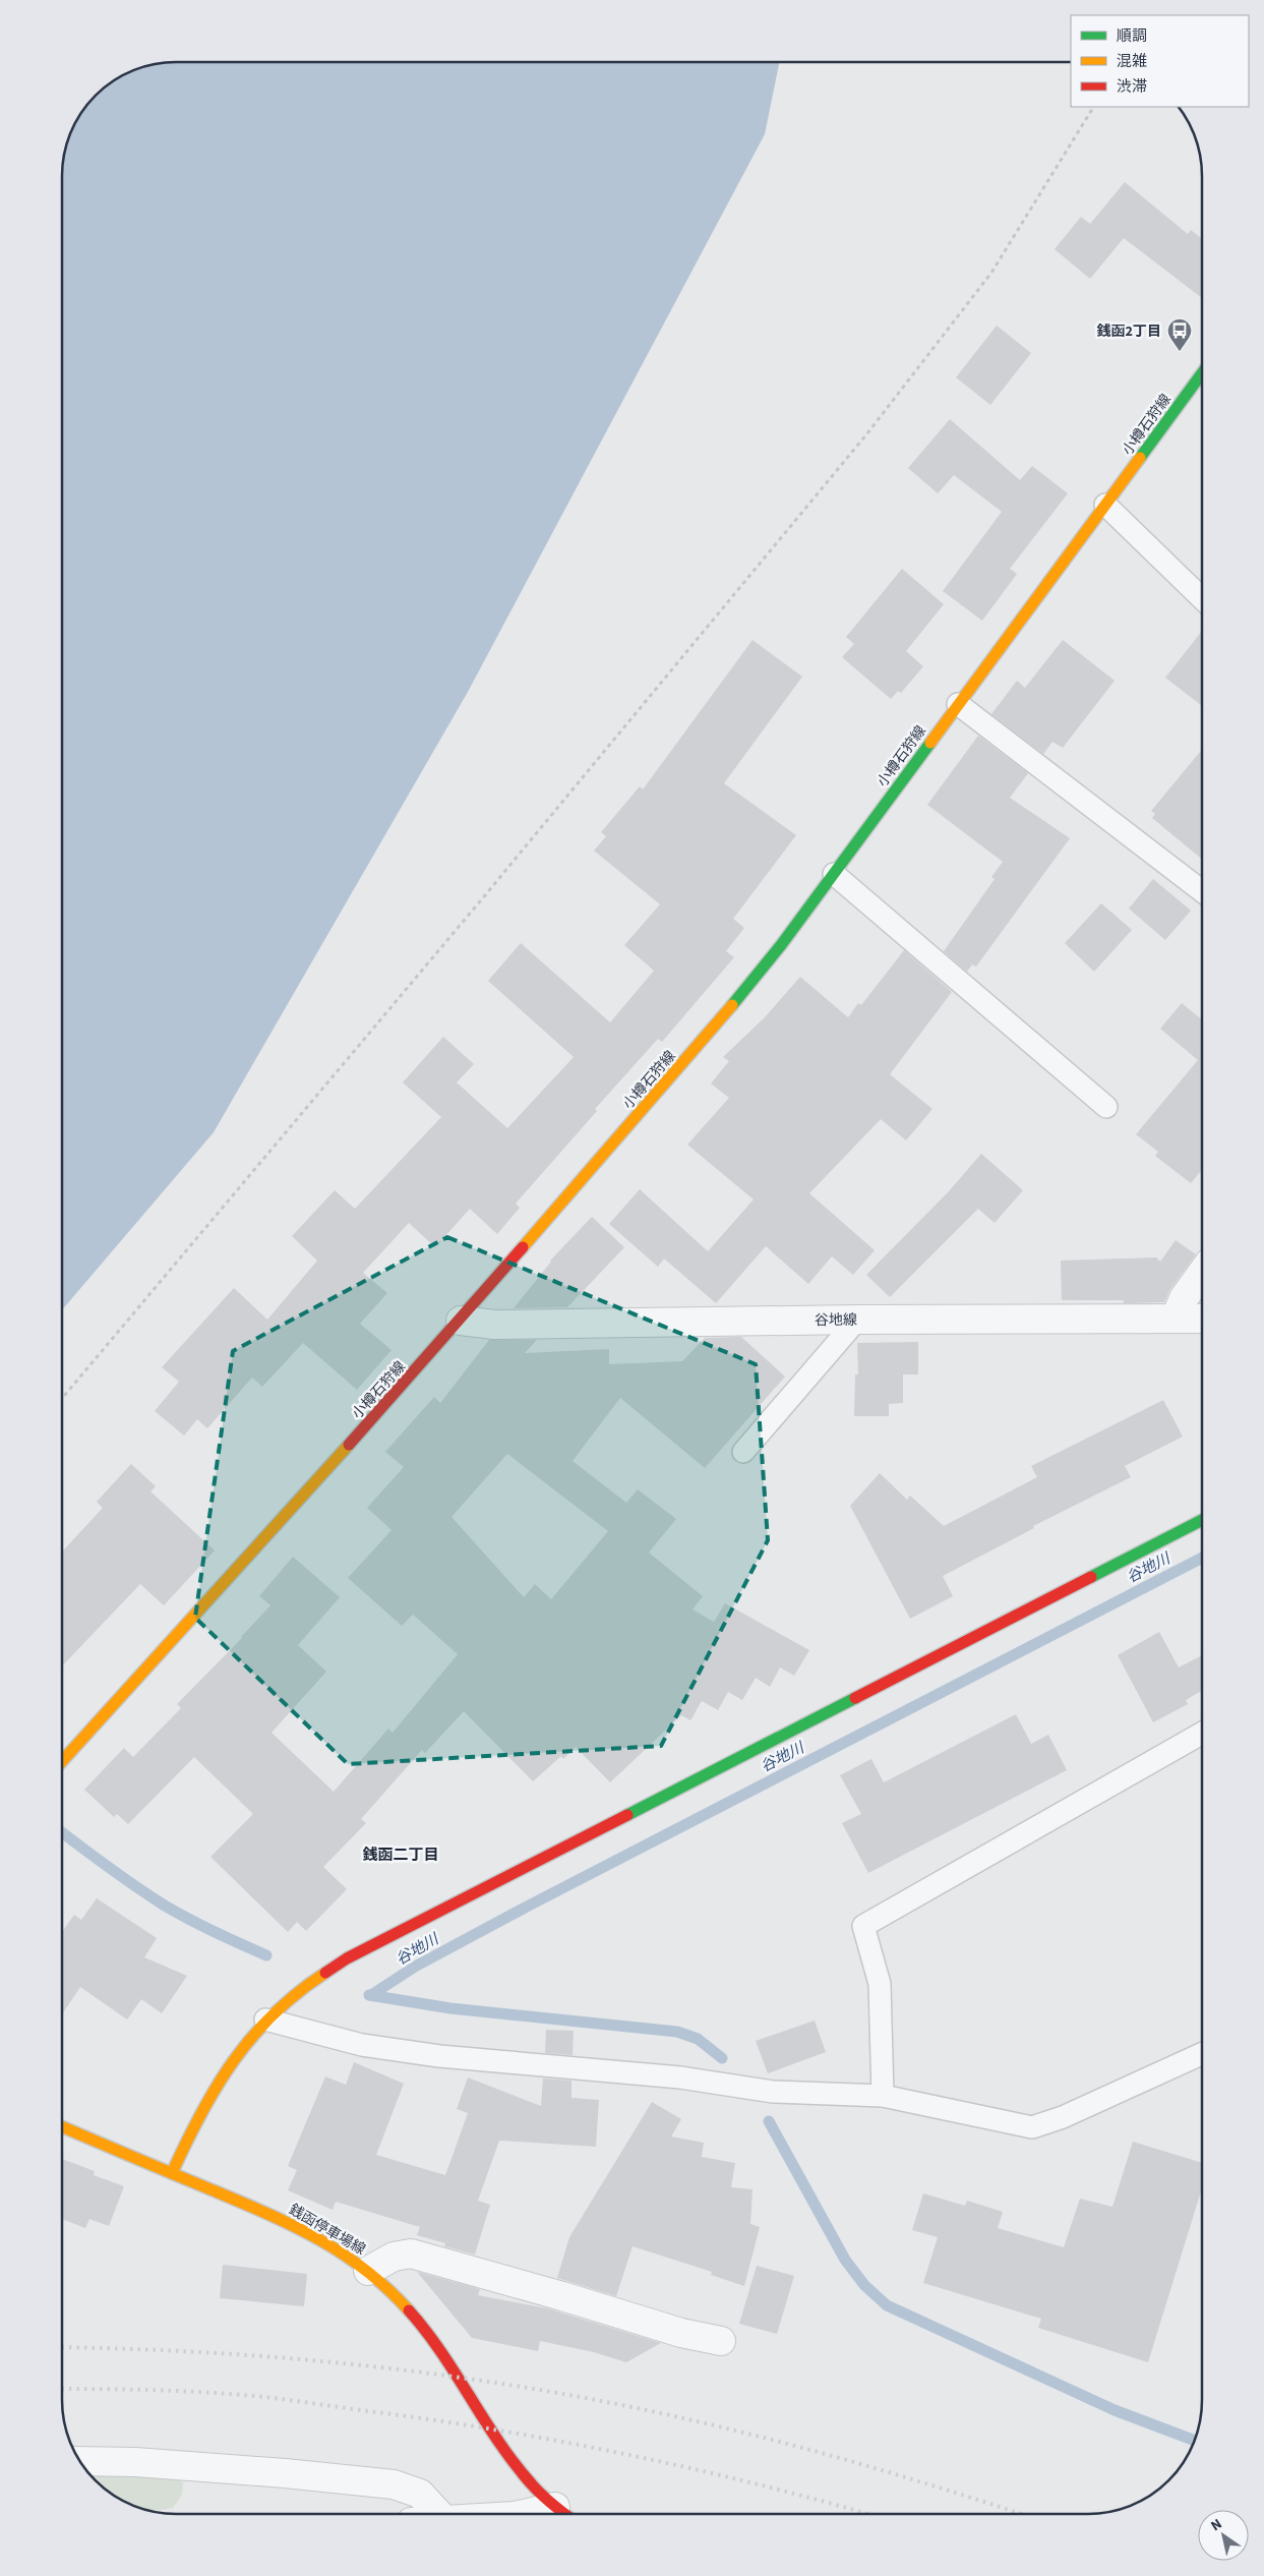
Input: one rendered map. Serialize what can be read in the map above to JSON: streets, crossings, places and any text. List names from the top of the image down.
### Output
{
  "streets": {
    "main road": ["小樽石狩線", "銭函停車場線"],
    "street": ["谷地線"]
  },
  "crossings": [
    ["小樽石狩線", "谷地線"]
  ],
  "districts": ["銭函二丁目"],
  "water": ["谷地川"],
  "places": {
    "bus stop": ["銭函2丁目"]
  },
  "legend": ["順調", "混雑", "渋滞"],
  "north": "top left"
}
